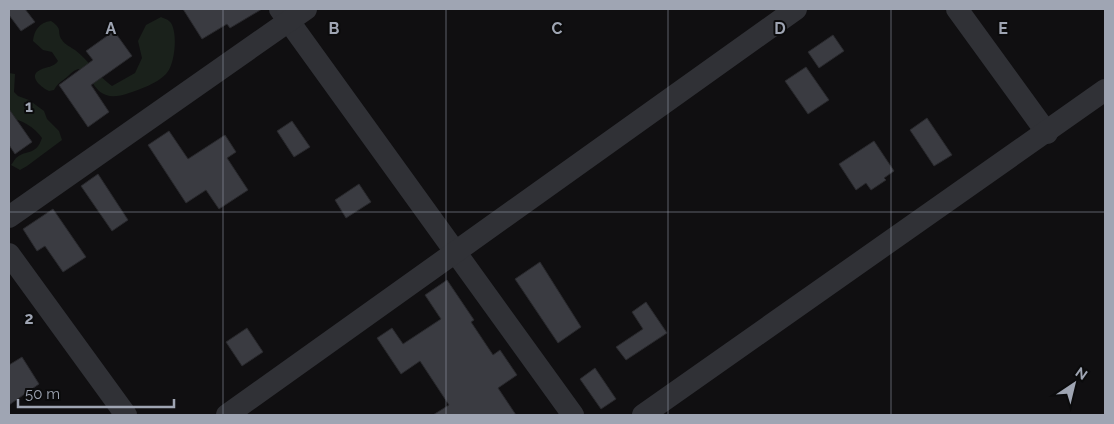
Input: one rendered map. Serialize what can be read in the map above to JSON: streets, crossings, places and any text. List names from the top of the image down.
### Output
{
  "scale_bar": "50 m",
  "north": "top right",
  "grid": {
    "columns": [
      "A",
      "B",
      "C",
      "D",
      "E"
    ],
    "rows": ["1", "2"]
  }
}
